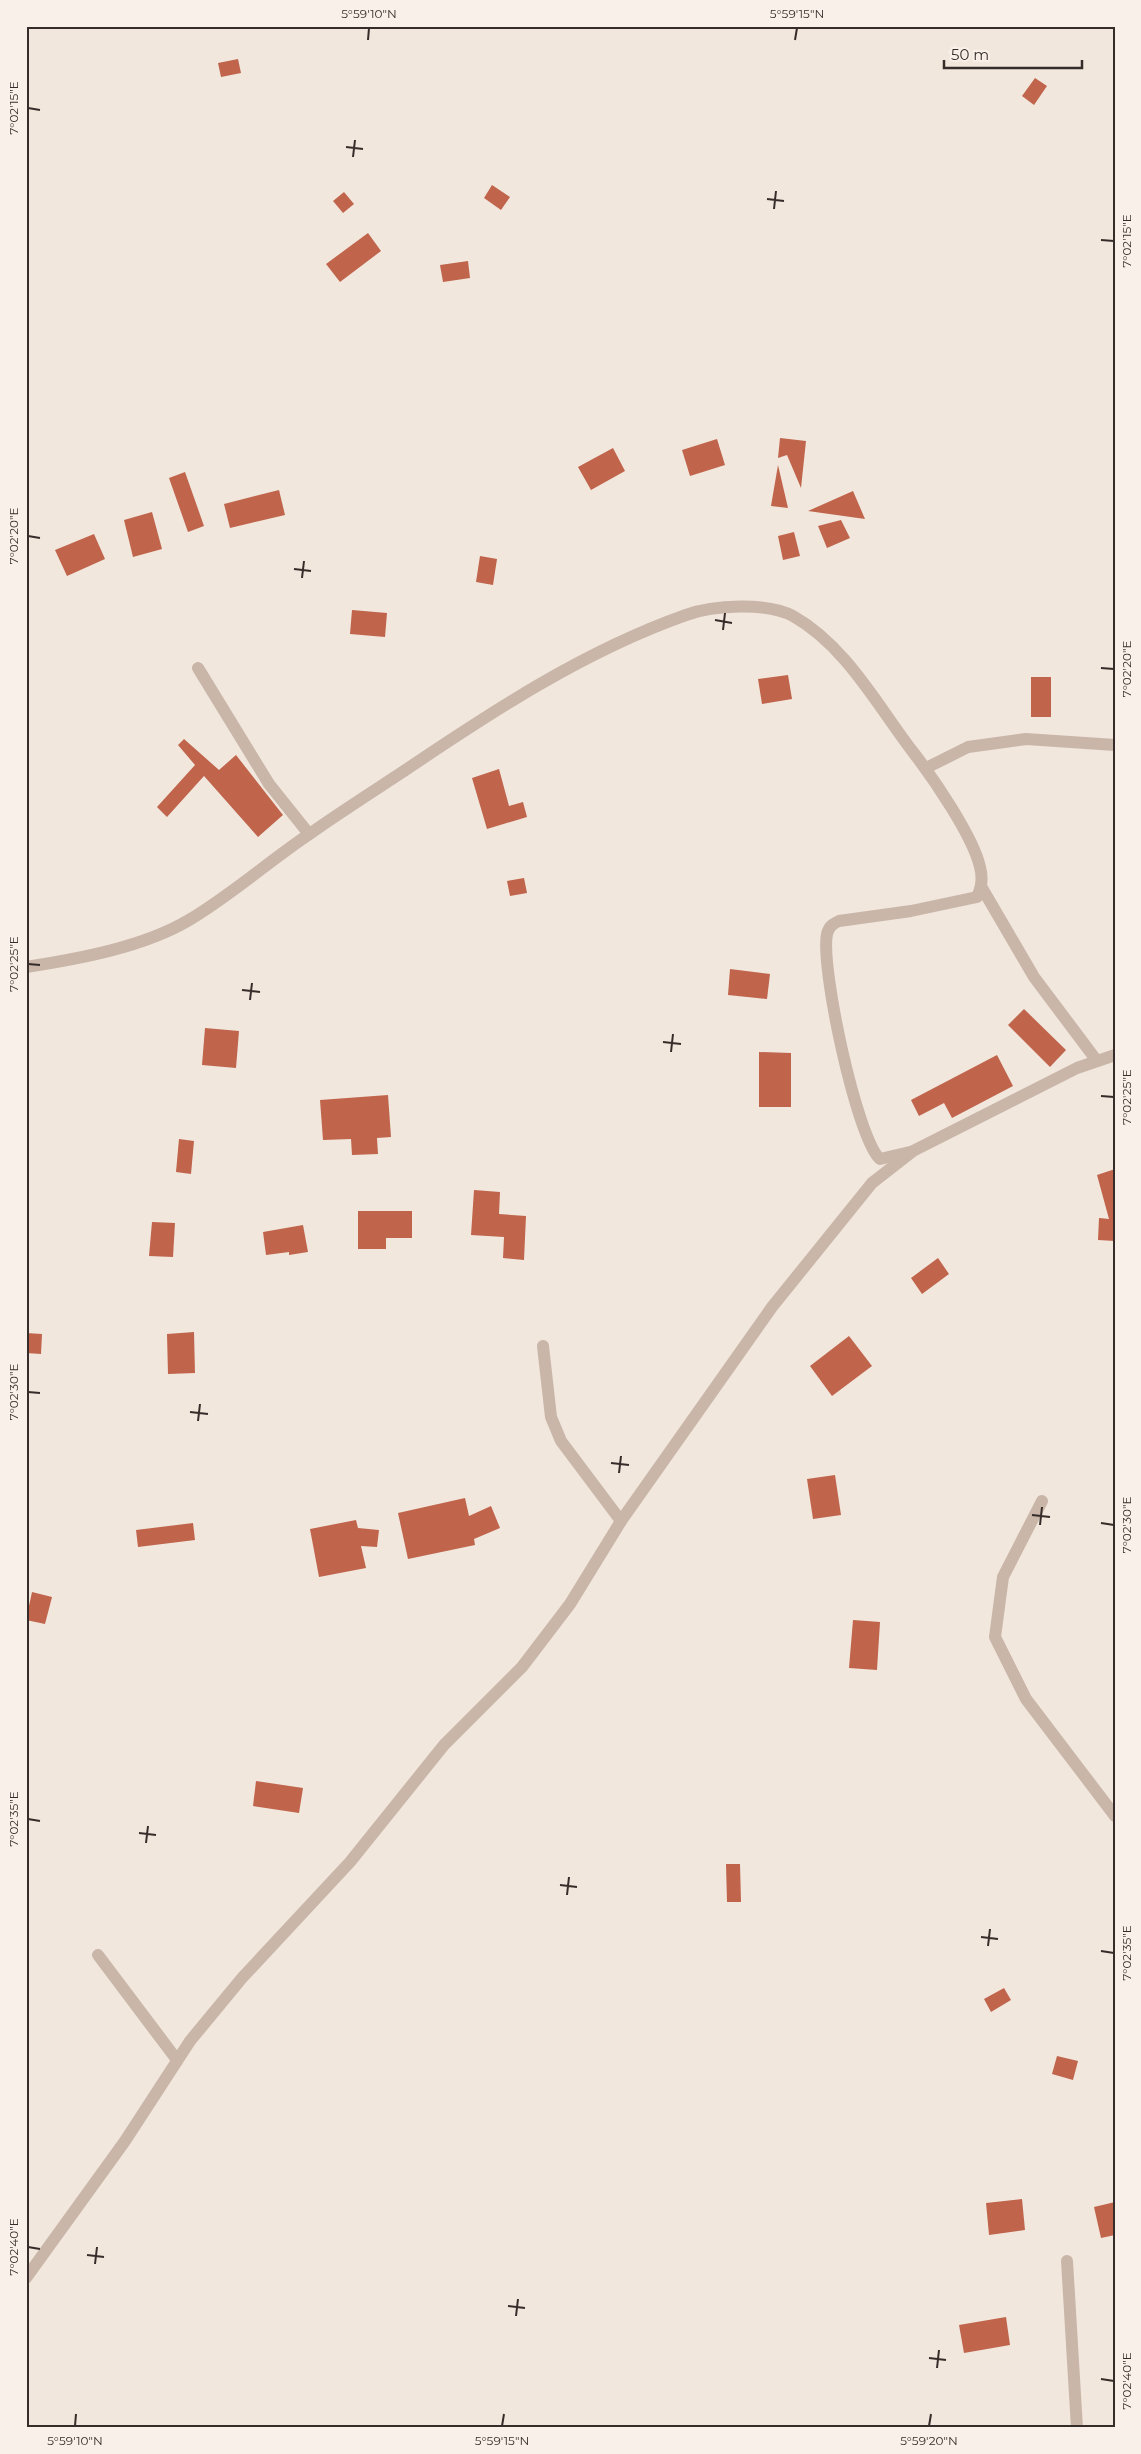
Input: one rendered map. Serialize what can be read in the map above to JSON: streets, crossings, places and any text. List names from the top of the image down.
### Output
{
  "scale_bar": "50 m",
  "coordinates": [
    "5°59'10\"N",
    "5°59'15\"N",
    "7°02'15\"E",
    "7°02'20\"E",
    "7°02'25\"E",
    "7°02'30\"E",
    "7°02'35\"E",
    "7°02'40\"E",
    "5°59'20\"N"
  ]
}
